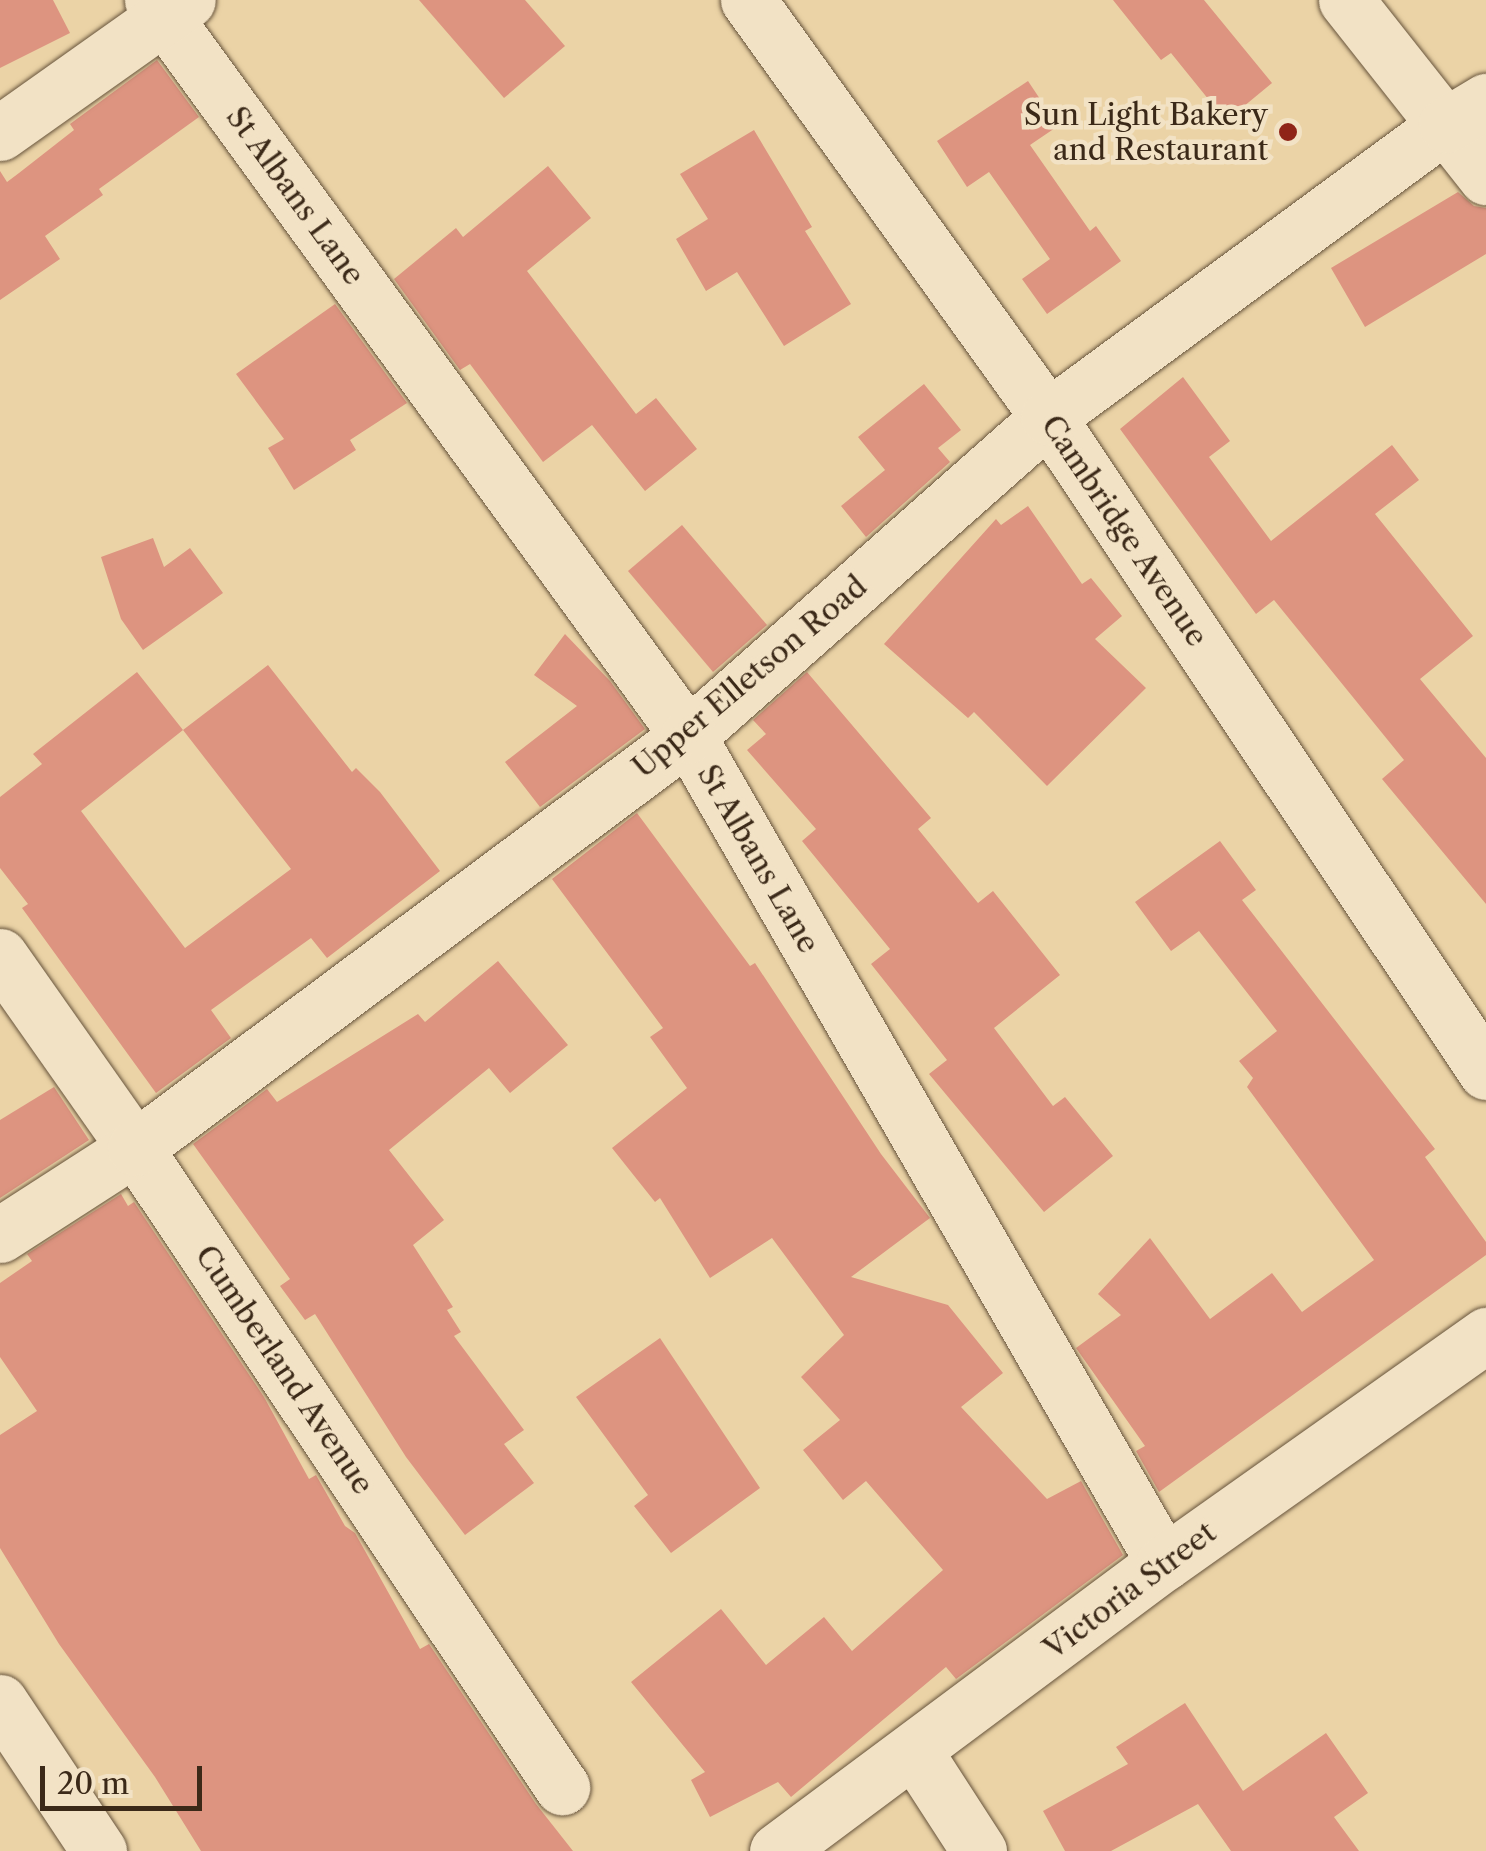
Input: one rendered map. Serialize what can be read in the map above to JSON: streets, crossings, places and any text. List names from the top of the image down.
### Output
{
  "streets": {
    "street": [
      "St Albans Lane",
      "Cambridge Avenue",
      "Upper Elletson Road",
      "Cumberland Avenue",
      "Victoria Street"
    ]
  },
  "crossings": [
    ["St Albans Lane", "Upper Elletson Road"],
    ["St Albans Lane", "Victoria Street"],
    ["Cambridge Avenue", "Upper Elletson Road"],
    ["Upper Elletson Road", "Cumberland Avenue"]
  ],
  "places": ["Sun Light Bakery and Restaurant"],
  "scale_bar": "20 m"
}
